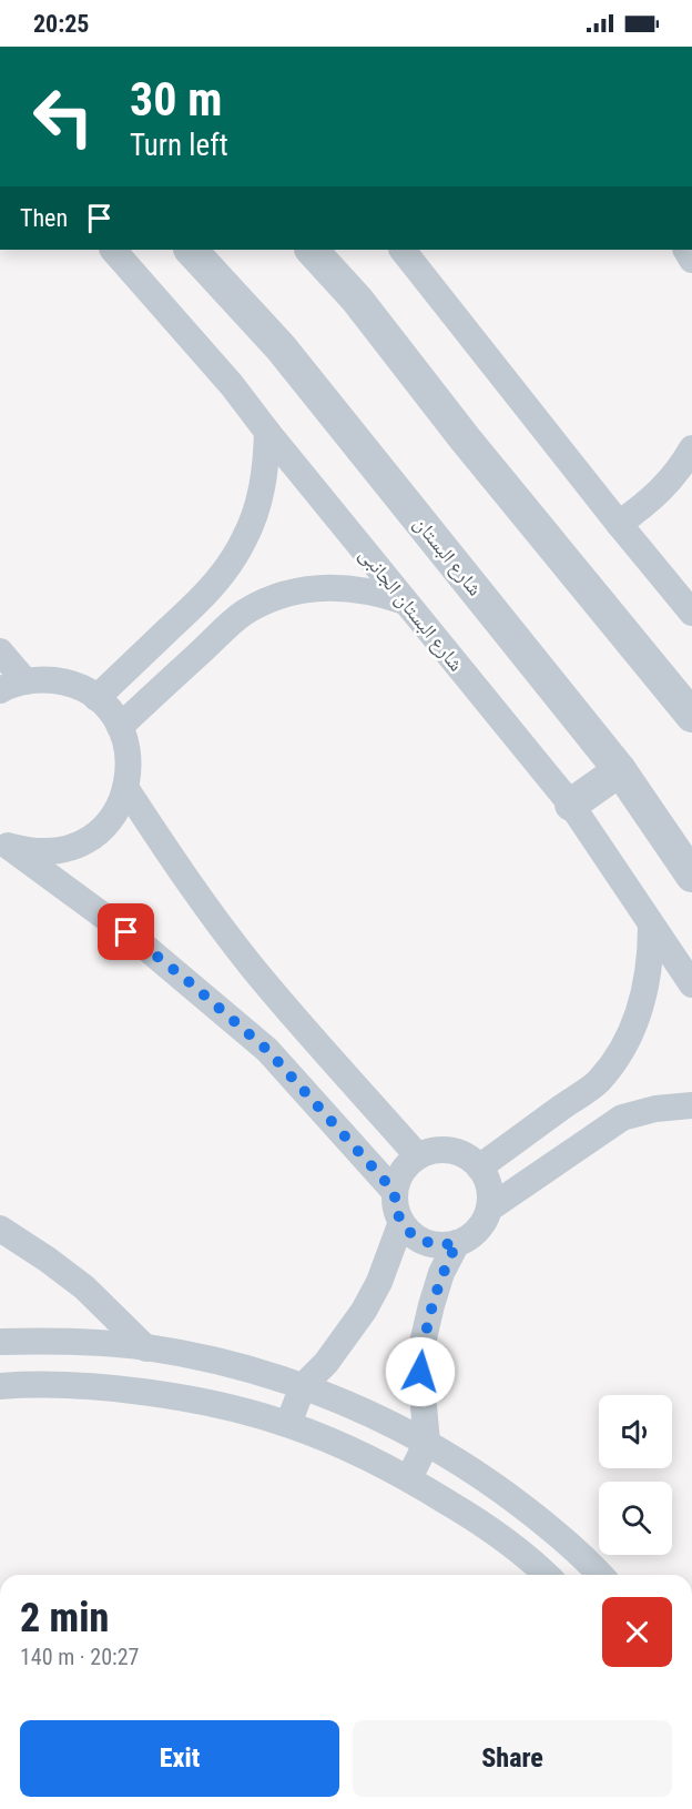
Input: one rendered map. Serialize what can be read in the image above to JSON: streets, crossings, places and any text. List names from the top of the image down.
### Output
{
  "streets": {
    "street": ["شارع البستان", "شارع البستان الجانبى"]
  },
  "page": {
    "status": "20:25",
    "turn": ["30 m", "Turn left"],
    "then": "Then",
    "heading": ["2 min", "140 m · 20:27"],
    "buttons": ["Exit", "Share"]
  }
}
